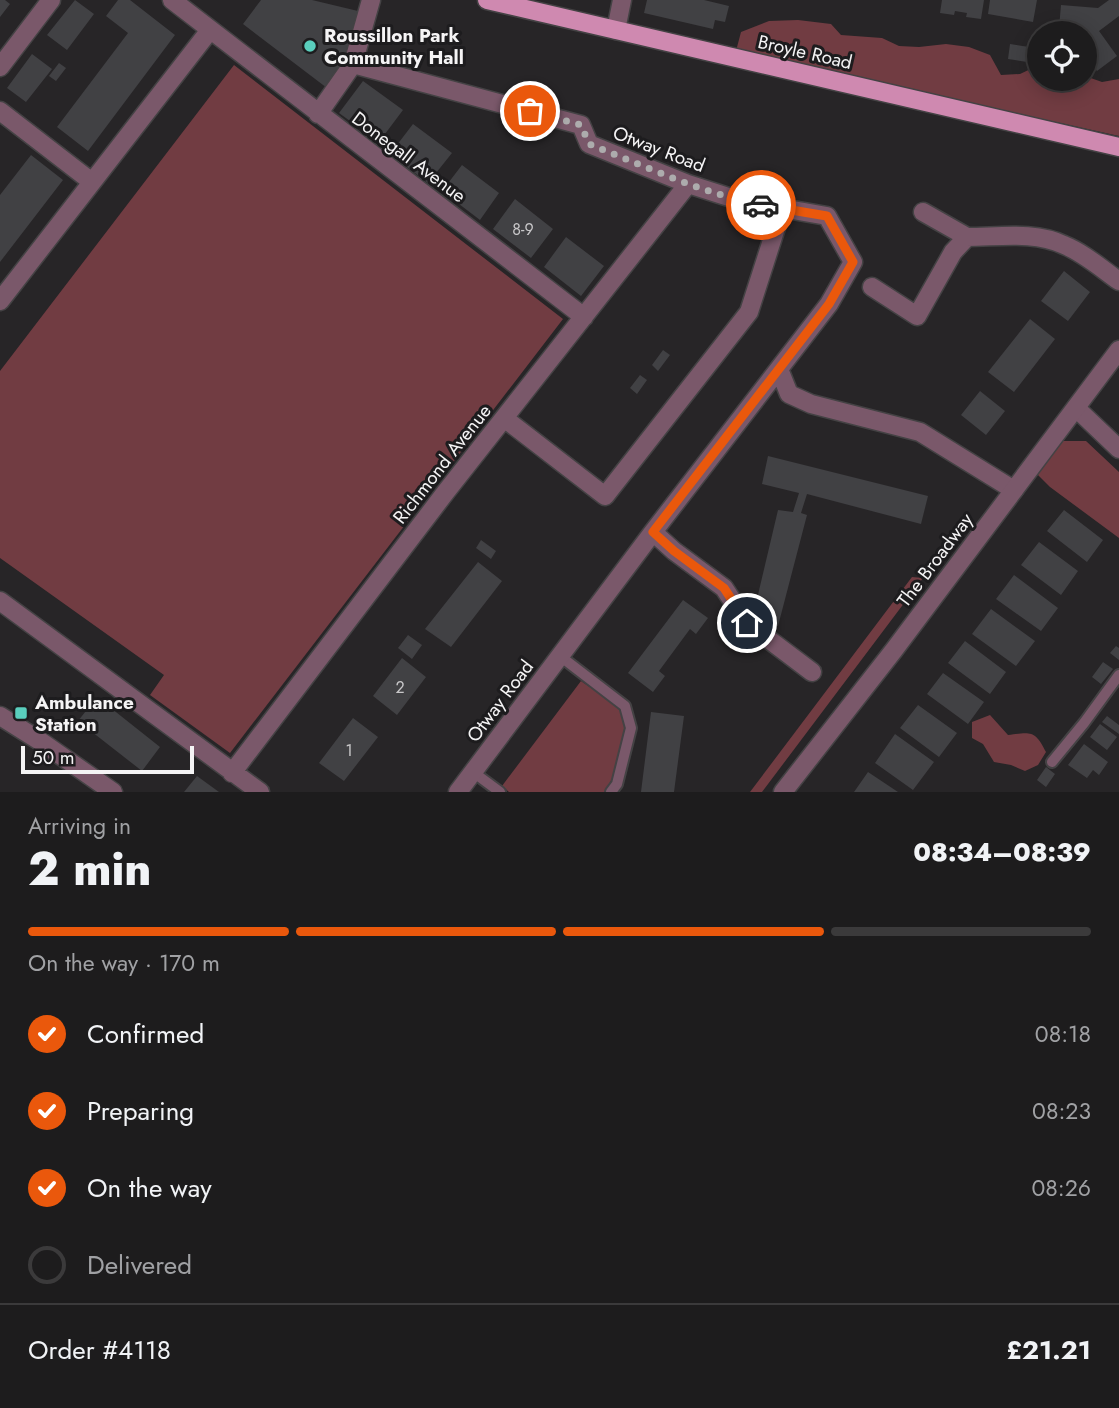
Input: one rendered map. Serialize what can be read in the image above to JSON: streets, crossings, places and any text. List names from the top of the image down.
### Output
{
  "streets": {
    "main road": ["Broyle Road"],
    "street": [
      "Otway Road",
      "Donegall Avenue",
      "Richmond Avenue",
      "The Broadway"
    ]
  },
  "crossings": [
    ["Otway Road", "Richmond Avenue"],
    ["Donegall Avenue", "Richmond Avenue"]
  ],
  "places": {
    "other": ["Roussillon Park Community Hall"],
    "transit": ["Ambulance Station"]
  },
  "house_numbers": ["8-9", "2", "1"],
  "scale_bar": "50 m",
  "page": {
    "scale": "50 m",
    "heading": ["2 min", "Arriving in", "08:34–08:39"],
    "panel": ["Order #4118", "£21.21"],
    "bar": "On the way · 170 m",
    "list": [
      ["Confirmed", "08:18"],
      ["Preparing", "08:23"],
      ["On the way", "08:26"],
      "Delivered"
    ]
  }
}
